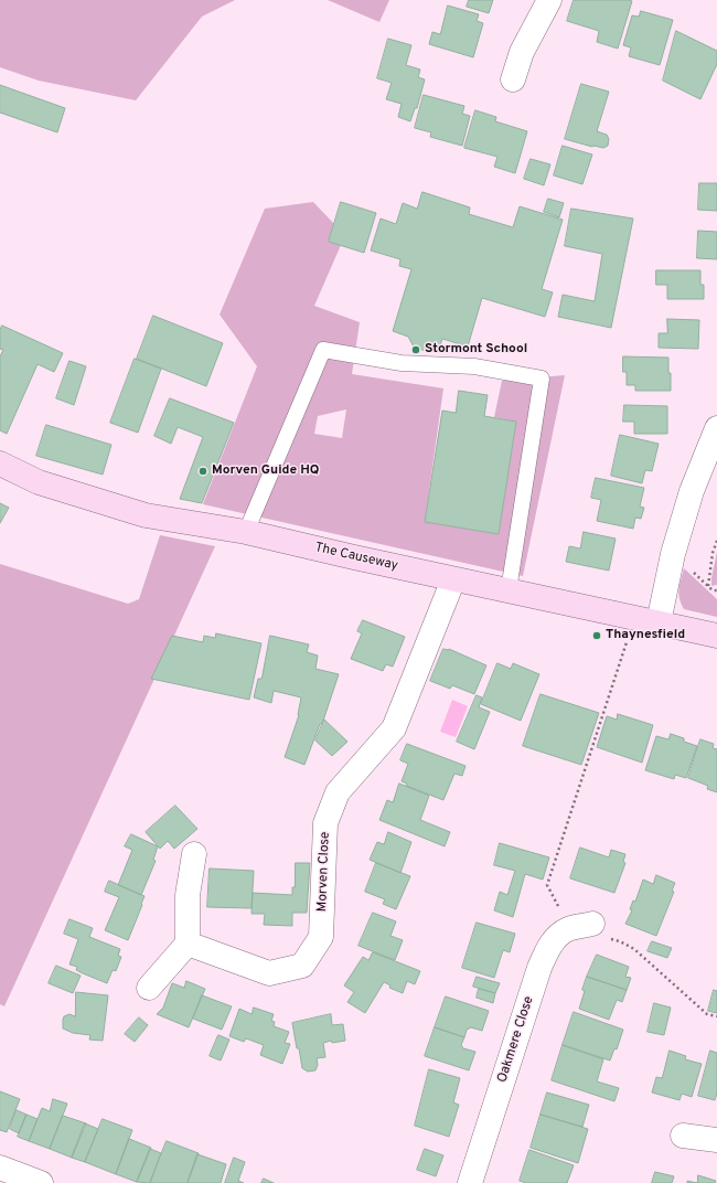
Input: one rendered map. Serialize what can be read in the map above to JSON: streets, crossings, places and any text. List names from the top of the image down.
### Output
{
  "streets": {
    "main road": ["The Causeway"],
    "street": ["Morven Close", "Oakmere Close"]
  },
  "crossings": [
    ["The Causeway", "Morven Close"]
  ],
  "places": ["Stormont School", "Morven Guide HQ", "Thaynesfield"]
}
